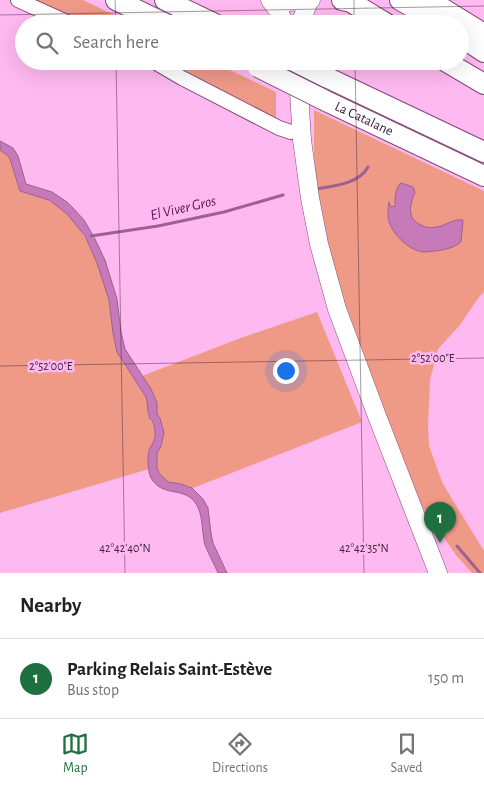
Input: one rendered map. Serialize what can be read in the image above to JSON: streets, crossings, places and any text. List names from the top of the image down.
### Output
{
  "streets": {
    "highway": ["La Catalane"]
  },
  "water": ["El Viver Gros"],
  "page": {
    "search": "Search here",
    "pins": "1",
    "heading": "Nearby",
    "list": [
      {
        "mark": "1",
        "name": "Parking Relais Saint-Estève",
        "note": "Bus stop",
        "value": "150 m"
      }
    ],
    "nav": ["Map", "Directions", "Saved"]
  },
  "coordinates": ["2°52'00\"E", "42°42'40\"N", "42°42'35\"N"]
}
